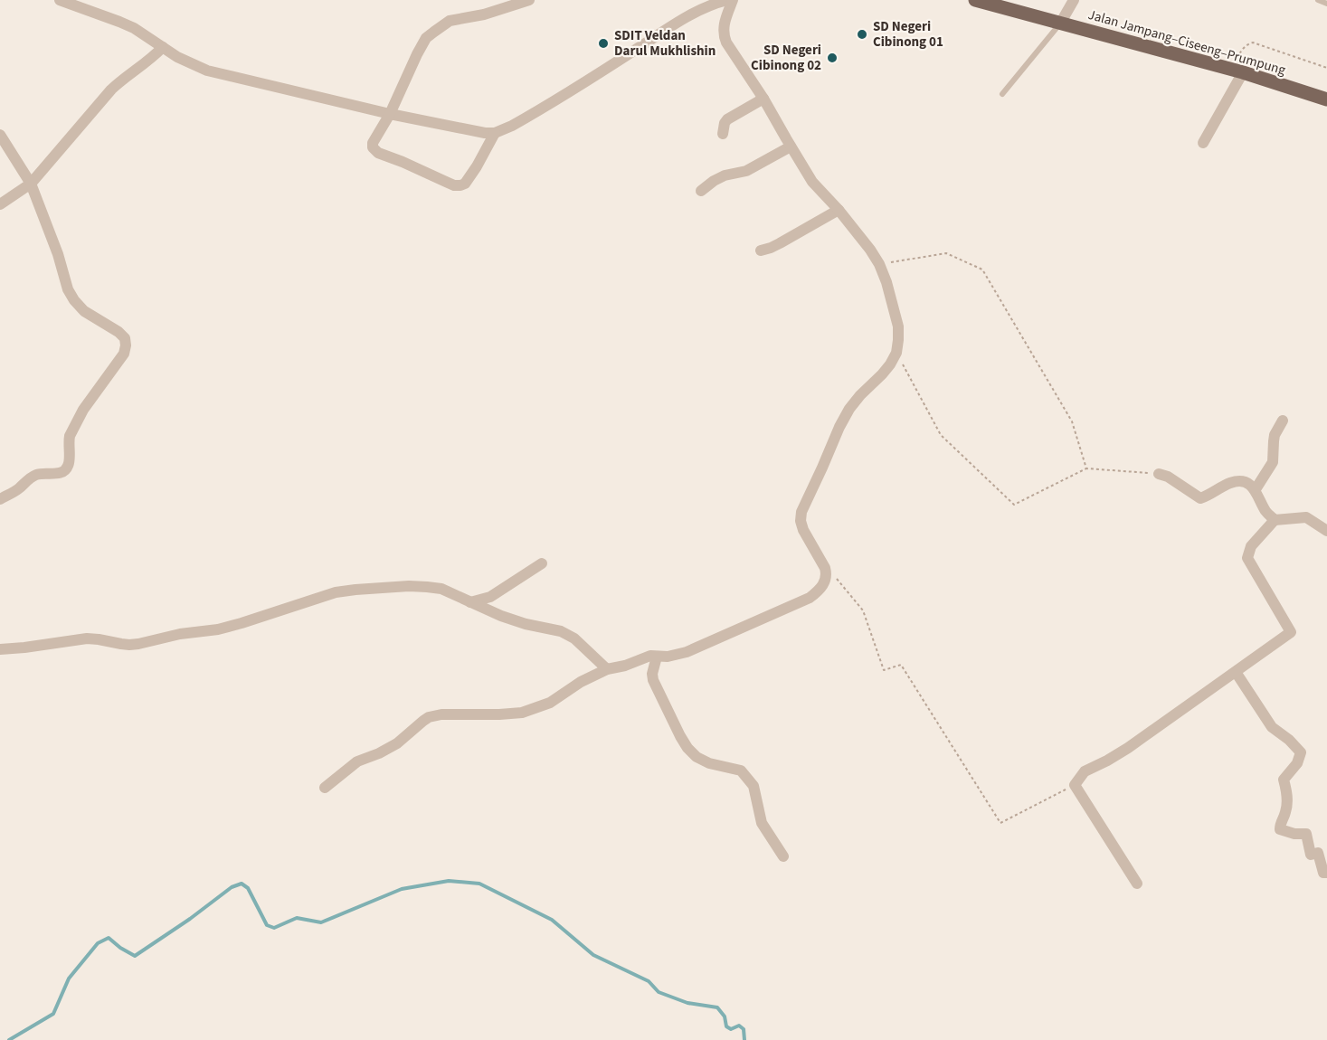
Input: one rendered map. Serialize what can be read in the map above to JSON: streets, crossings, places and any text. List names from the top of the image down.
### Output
{
  "streets": {
    "main road": ["Jalan Jampang–Ciseeng–Prumpung"]
  },
  "places": ["SD Negeri Cibinong 01", "SDIT Veldan Darul Mukhlishin", "SD Negeri Cibinong 02"]
}
